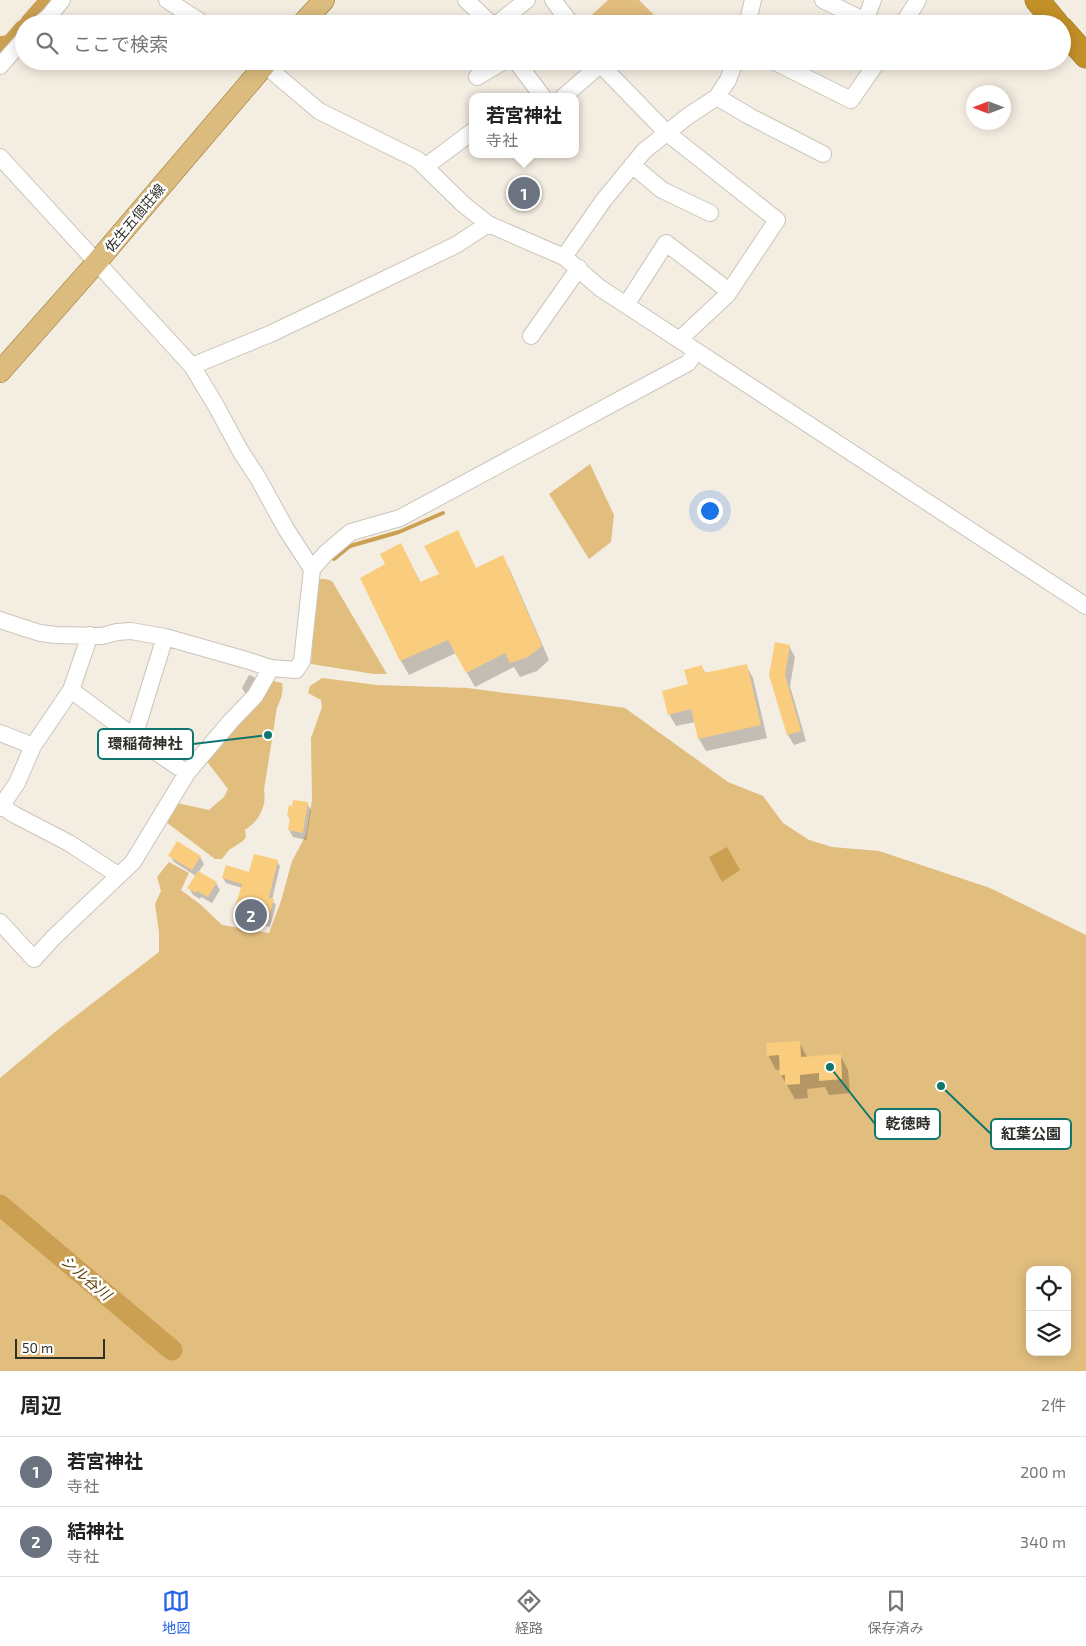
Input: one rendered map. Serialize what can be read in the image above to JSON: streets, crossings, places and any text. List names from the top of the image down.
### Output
{
  "streets": {
    "main road": ["佐生五個荘線"]
  },
  "water": ["シル谷川"],
  "places": ["環稲荷神社", "乾徳時", "紅葉公園"],
  "scale_bar": "50 m",
  "north": "left",
  "page": {
    "search": "ここで検索",
    "popup": ["若宮神社", "寺社"],
    "pins": ["1", "2"],
    "scale": "50 m",
    "heading": ["周辺", "2件"],
    "list": [
      {
        "mark": "1",
        "name": "若宮神社",
        "note": "寺社",
        "value": "200 m"
      },
      {
        "mark": "2",
        "name": "結神社",
        "note": "寺社",
        "value": "340 m"
      }
    ],
    "nav": ["地図", "経路", "保存済み"]
  }
}
